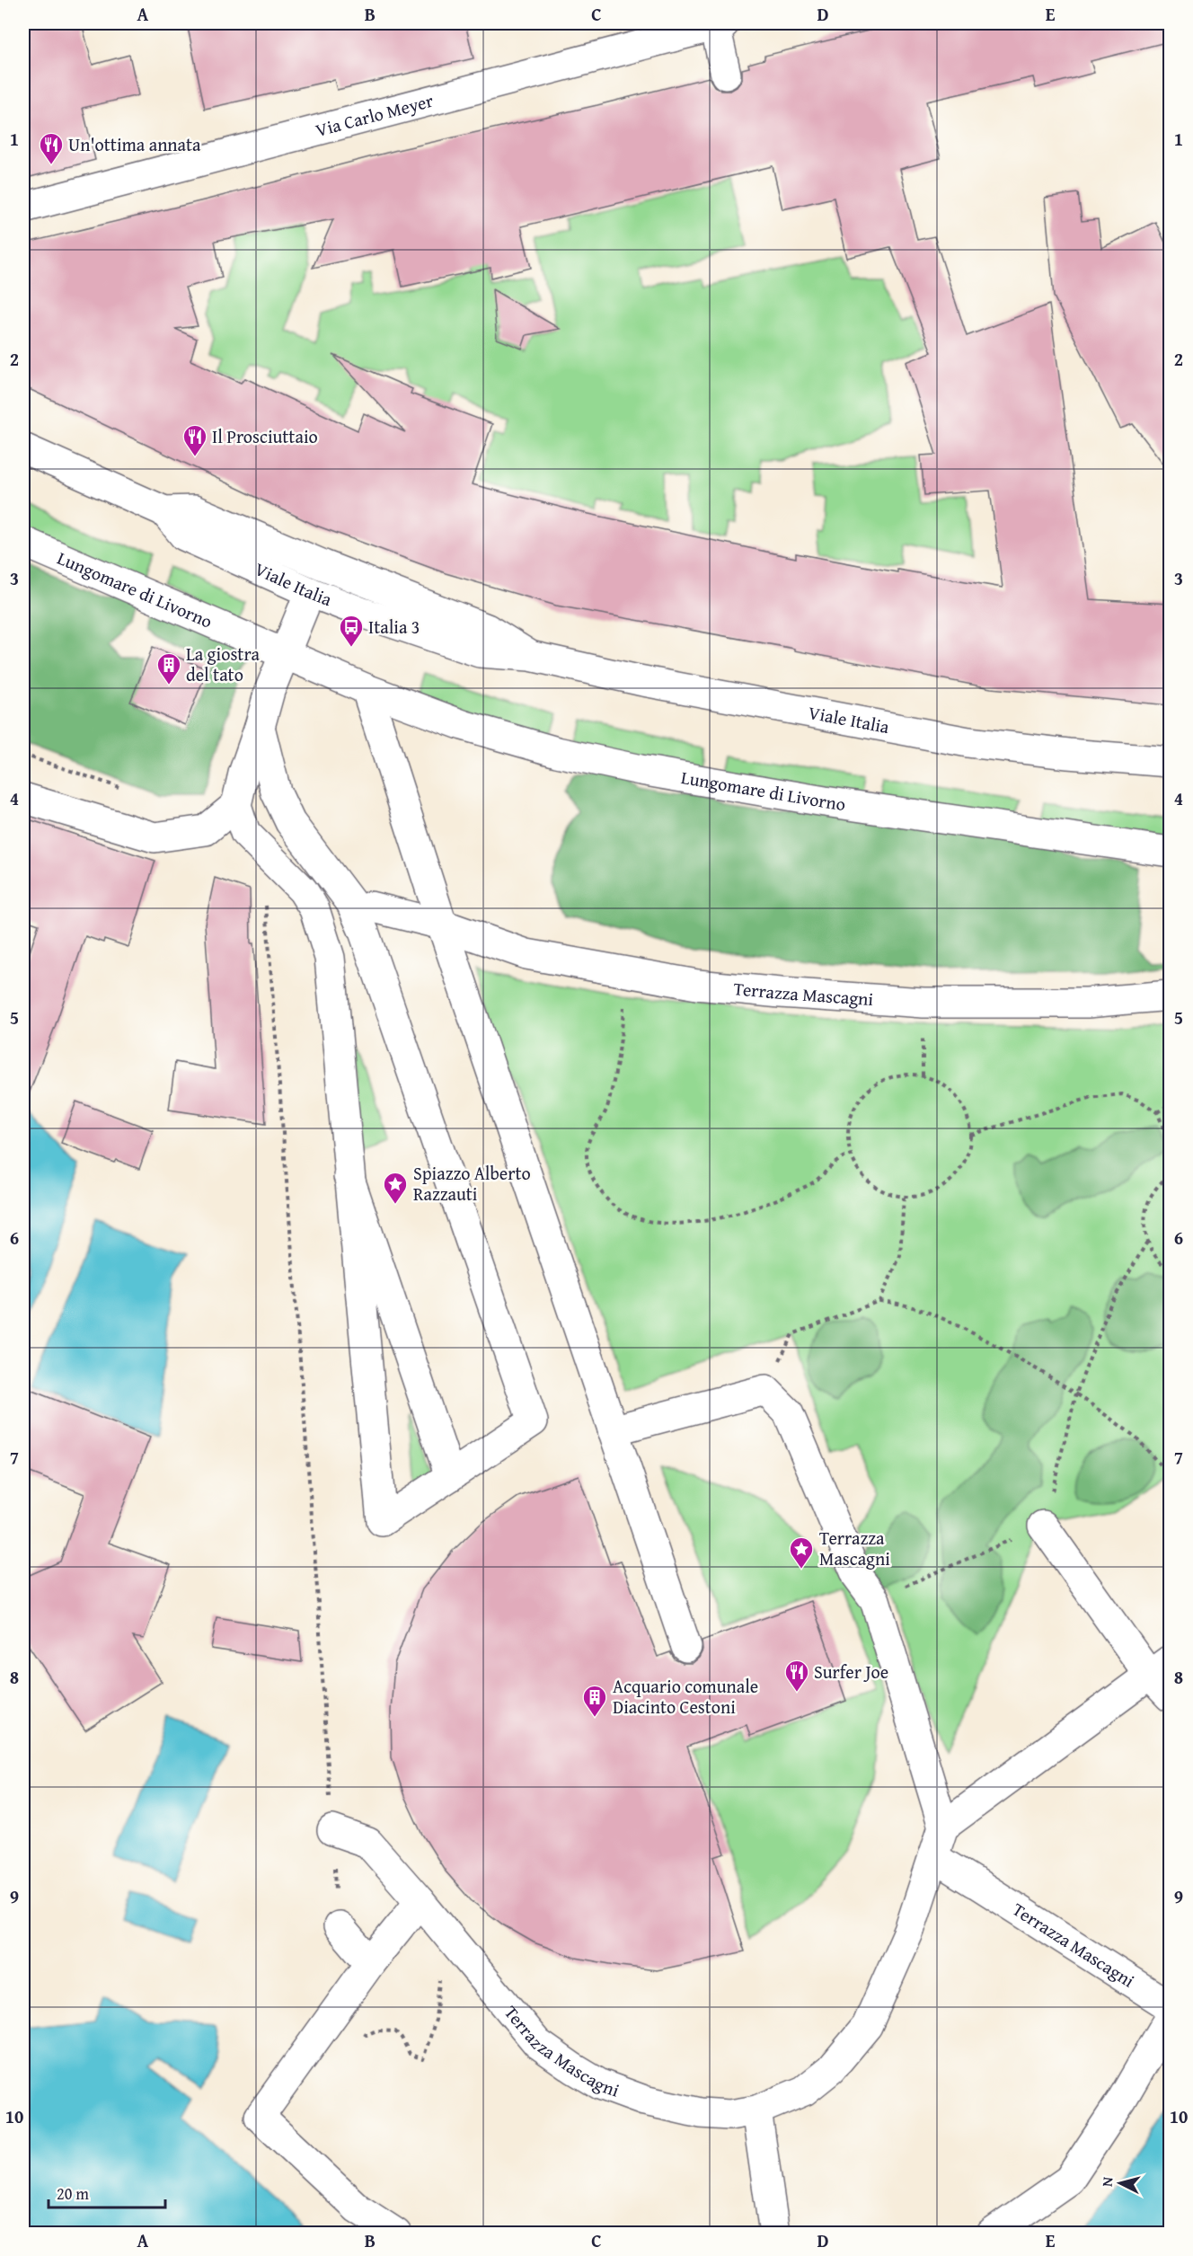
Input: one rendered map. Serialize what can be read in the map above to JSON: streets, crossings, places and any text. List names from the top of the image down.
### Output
{
  "streets": {
    "street": [
      "Via Carlo Meyer",
      "Viale Italia",
      "Lungomare di Livorno",
      "Terrazza Mascagni"
    ]
  },
  "places": {
    "restaurant": ["Un'ottima annata", "Il Prosciuttaio", "Surfer Joe"],
    "bus stop": ["Italia 3"],
    "building": ["La giostra del tato", "Acquario comunale Diacinto Cestoni"],
    "place": ["Spiazzo Alberto Razzauti", "Terrazza Mascagni"]
  },
  "scale_bar": "20 m",
  "north": "left",
  "grid": {
    "columns": [
      "A",
      "B",
      "C",
      "D",
      "E"
    ],
    "rows": [
      "1",
      "2",
      "3",
      "4",
      "5",
      "6",
      "7",
      "8",
      "9",
      "10"
    ]
  }
}
